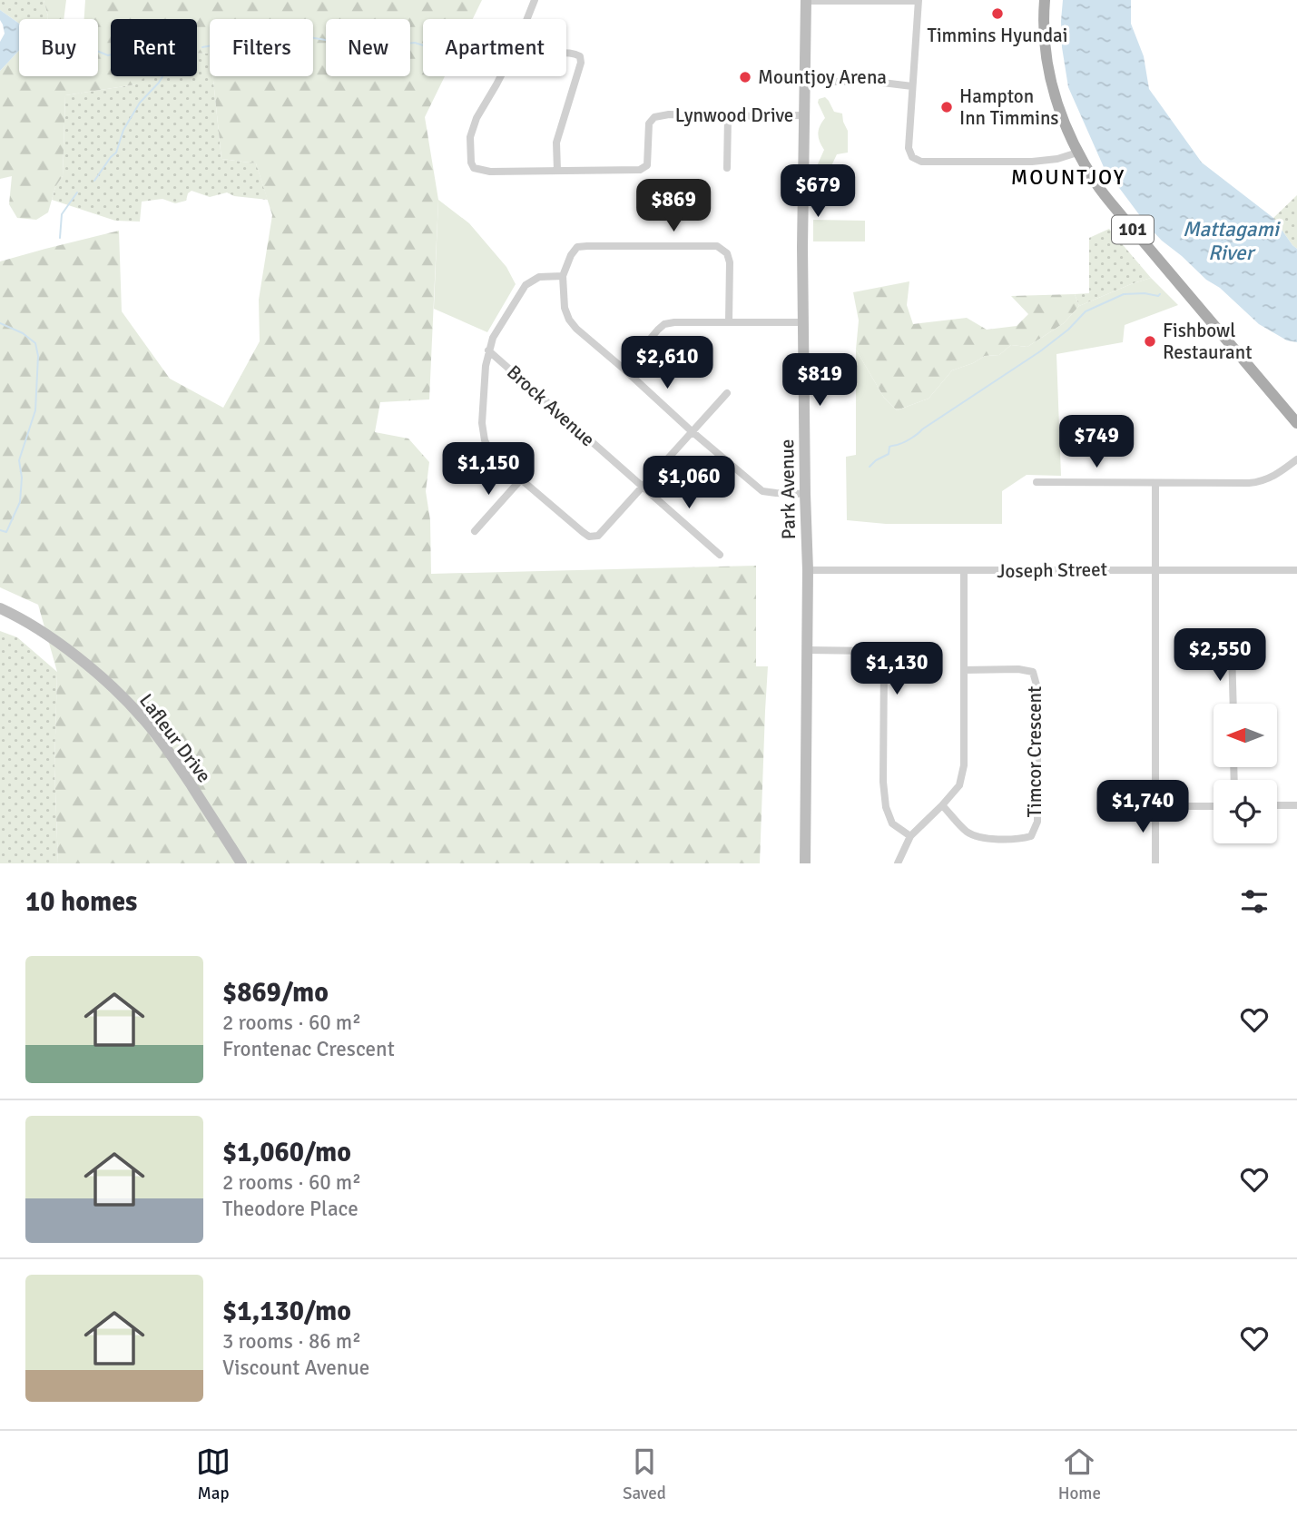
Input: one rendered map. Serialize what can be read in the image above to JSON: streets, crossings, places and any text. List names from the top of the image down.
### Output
{
  "streets": {
    "main road": ["101"],
    "street": [
      "Lynwood Drive",
      "Brock Avenue",
      "Park Avenue",
      "Joseph Street",
      "Lafleur Drive",
      "Timcor Crescent"
    ]
  },
  "crossings": [
    ["Lynwood Drive", "Park Avenue"],
    ["Park Avenue", "Joseph Street"]
  ],
  "districts": ["MOUNTJOY"],
  "water": ["Mattagami River"],
  "places": [
    "Timmins Hyundai",
    "Mountjoy Arena",
    "Hampton Inn Timmins",
    "Fishbowl Restaurant"
  ],
  "north": "left",
  "page": {
    "chip": [
      "Buy",
      "Rent",
      "Filters",
      "New",
      "Apartment"
    ],
    "price": [
      "$679",
      "$869",
      "$2,610",
      "$819",
      "$749",
      "$1,150",
      "$1,060",
      "$2,550",
      "$1,130",
      "$1,740"
    ],
    "heading": "10 homes",
    "list": [
      {
        "name": "$869/mo",
        "note": "2 rooms · 60 m² · Frontenac Crescent"
      },
      {
        "name": "$1,060/mo",
        "note": "2 rooms · 60 m² · Theodore Place"
      },
      {
        "name": "$1,130/mo",
        "note": "3 rooms · 86 m² · Viscount Avenue"
      }
    ],
    "tabs": ["Map", "Saved", "Home"]
  }
}
